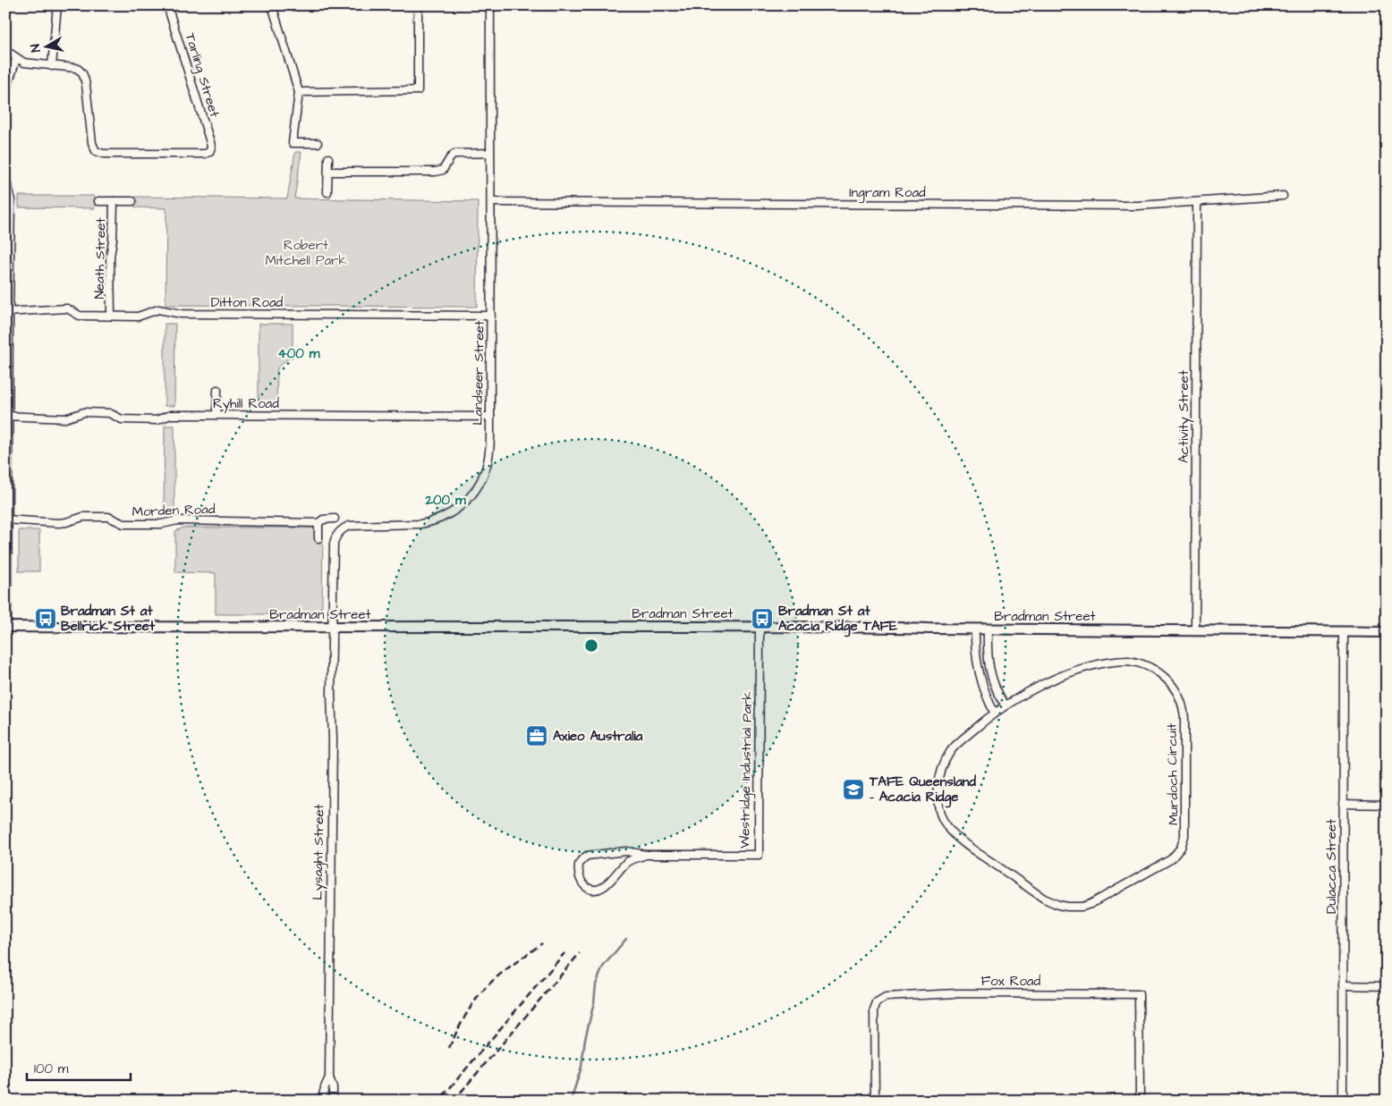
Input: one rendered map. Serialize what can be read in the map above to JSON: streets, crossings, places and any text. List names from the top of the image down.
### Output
{
  "streets": {
    "main road": ["Bradman Street"],
    "street": [
      "Tarling Street",
      "Ingram Road",
      "Neath Street",
      "Ditton Road",
      "Landseer Street",
      "Ryhill Road",
      "Activity Street",
      "Morden Road",
      "Westridge Industrial Park",
      "Murdoch Circuit",
      "Lysaght Street",
      "Dulacca Street",
      "Fox Road"
    ]
  },
  "crossings": [
    ["Ingram Road", "Landseer Street"],
    ["Ingram Road", "Activity Street"],
    ["Neath Street", "Ditton Road"],
    ["Ditton Road", "Landseer Street"],
    ["Landseer Street", "Ryhill Road"],
    ["Landseer Street", "Bradman Street"],
    ["Landseer Street", "Lysaght Street"],
    ["Activity Street", "Bradman Street"],
    ["Bradman Street", "Westridge Industrial Park"],
    ["Bradman Street", "Lysaght Street"],
    ["Bradman Street", "Dulacca Street"]
  ],
  "parks": ["Robert Mitchell Park"],
  "places": {
    "bus stop": ["Bradman St at Bellrick Street", "Bradman St at Acacia Ridge TAFE"],
    "office": ["Axieo Australia"],
    "school or university": ["TAFE Queensland - Acacia Ridge"]
  },
  "scale_bar": "100 m",
  "north": "left",
  "rings": ["400 m", "200 m"]
}
